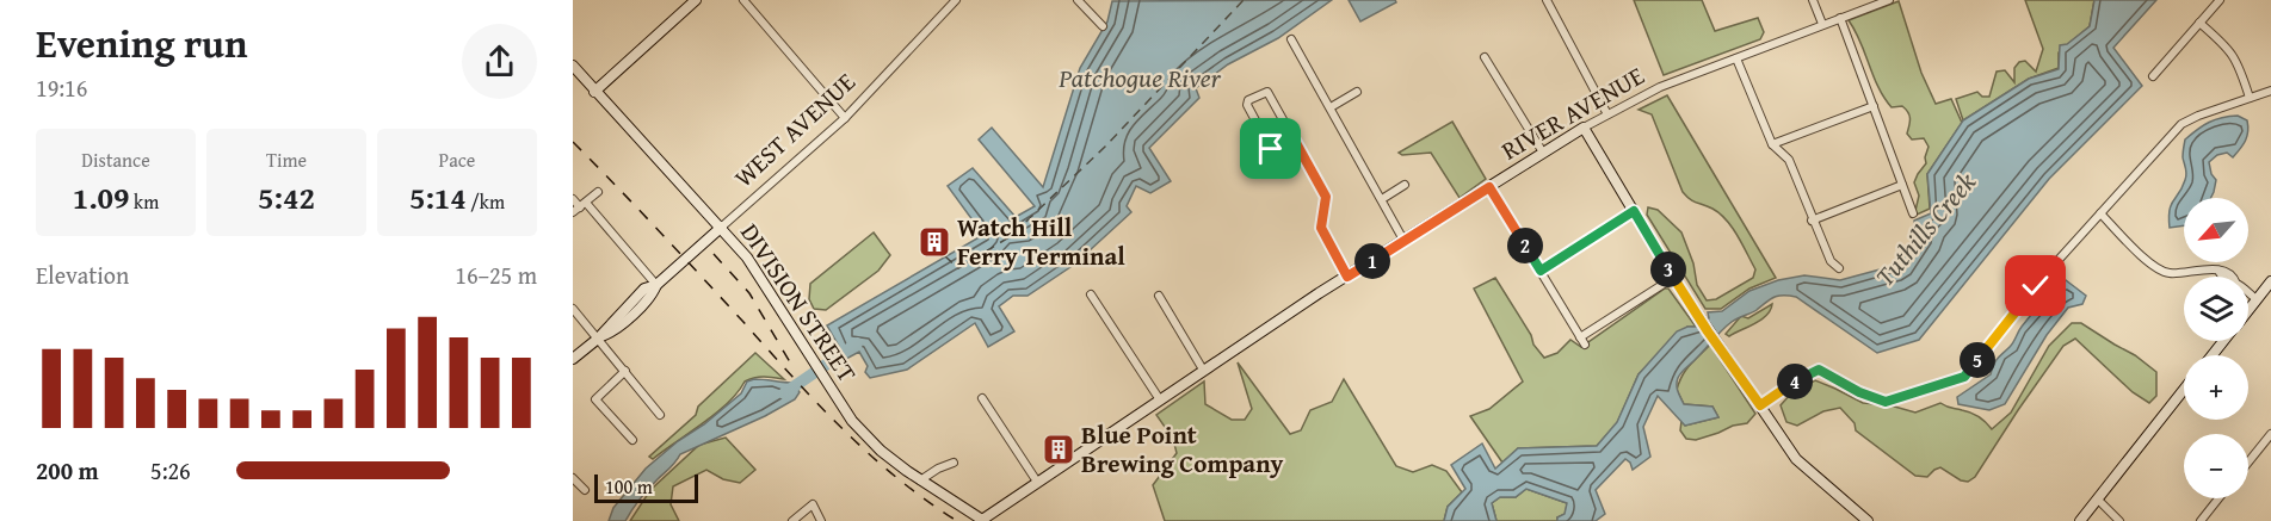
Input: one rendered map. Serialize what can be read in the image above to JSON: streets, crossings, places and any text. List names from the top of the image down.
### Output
{
  "streets": {
    "main road": ["RIVER AVENUE", "WEST AVENUE", "DIVISION STREET"]
  },
  "crossings": [
    ["RIVER AVENUE", "DIVISION STREET"],
    ["WEST AVENUE", "DIVISION STREET"]
  ],
  "water": ["Patchogue River", "Tuthills Creek"],
  "places": {
    "building": ["Watch Hill Ferry Terminal", "Blue Point Brewing Company"]
  },
  "scale_bar": "100 m",
  "north": "bottom left",
  "page": {
    "heading": ["Evening run", "19:16"],
    "stats": [
      ["Distance", "1.09 km"],
      ["Time", "5:42"],
      ["Pace", "5:14 /km"]
    ],
    "map_buttons": ["+", "−"],
    "pins": [
      "2",
      "1",
      "3",
      "5",
      "4"
    ],
    "chart": ["Elevation", "16–25 m"],
    "list": [
      {
        "name": "200 m",
        "note": "5:26"
      }
    ],
    "scale": "100 m"
  }
}
